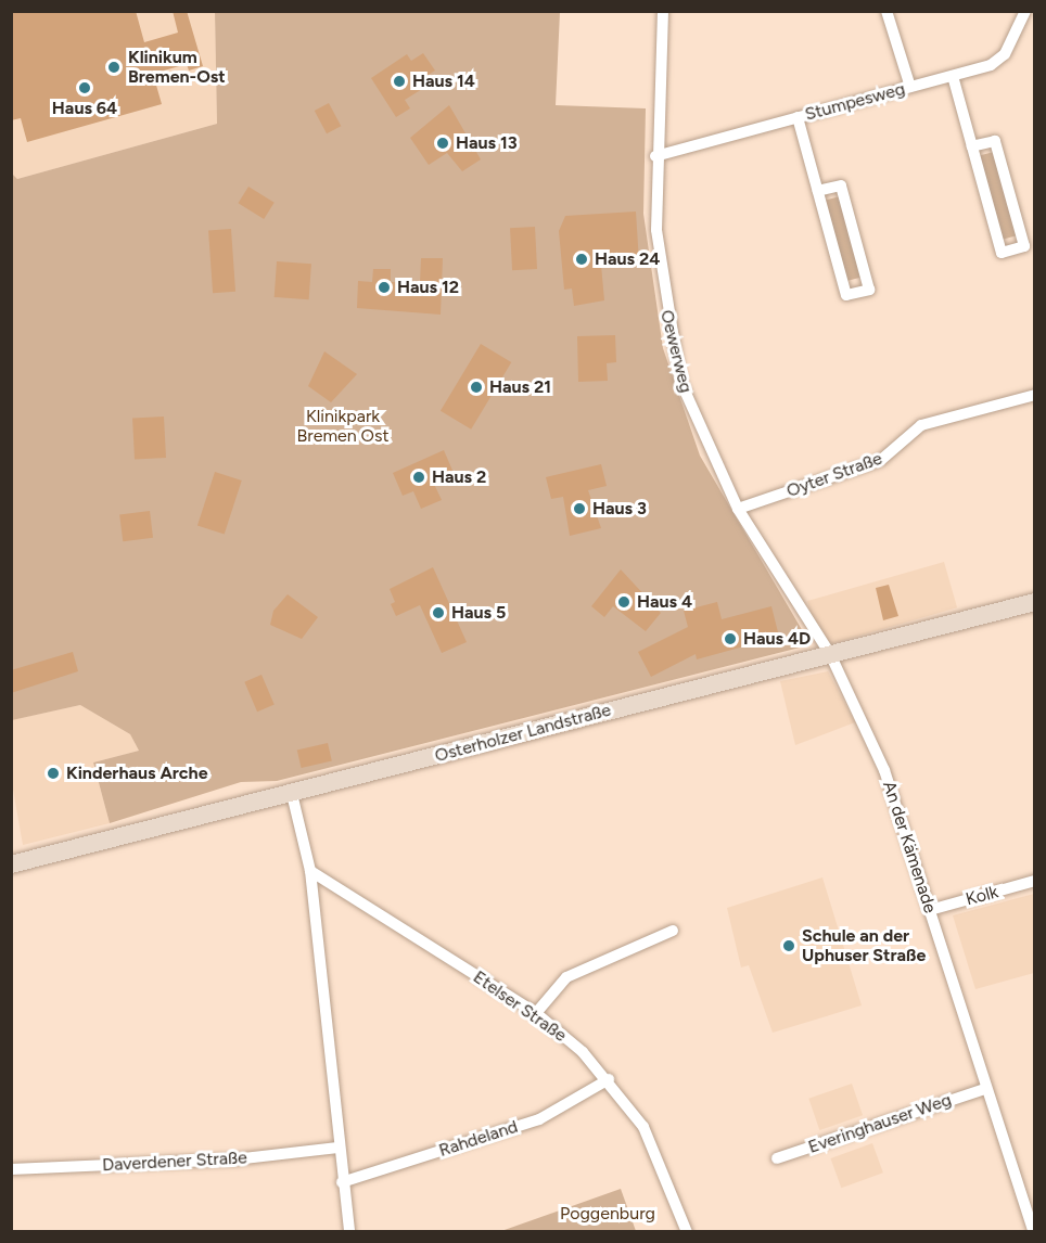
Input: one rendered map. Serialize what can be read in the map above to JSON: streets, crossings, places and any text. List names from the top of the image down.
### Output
{
  "streets": {
    "main road": ["Osterholzer Landstraße"],
    "street": [
      "Stumpesweg",
      "Oewerweg",
      "Oyter Straße",
      "An der Kämenade",
      "Kolk",
      "Etelser Straße",
      "Everinghauser Weg",
      "Rahdeland",
      "Daverdener Straße"
    ]
  },
  "crossings": [
    ["Stumpesweg", "Oewerweg"],
    ["Oewerweg", "Oyter Straße"],
    ["Oewerweg", "Osterholzer Landstraße"],
    ["Oewerweg", "An der Kämenade"],
    ["Osterholzer Landstraße", "An der Kämenade"],
    ["An der Kämenade", "Kolk"],
    ["An der Kämenade", "Everinghauser Weg"],
    ["Etelser Straße", "Rahdeland"]
  ],
  "parks": ["Klinikpark Bremen Ost", "Poggenburg"],
  "places": [
    "Klinikum Bremen-Ost",
    "Haus 14",
    "Haus 64",
    "Haus 13",
    "Haus 24",
    "Haus 12",
    "Haus 21",
    "Haus 2",
    "Haus 3",
    "Haus 4",
    "Haus 5",
    "Haus 4D",
    "Kinderhaus Arche",
    "Schule an der Uphuser Straße"
  ]
}
